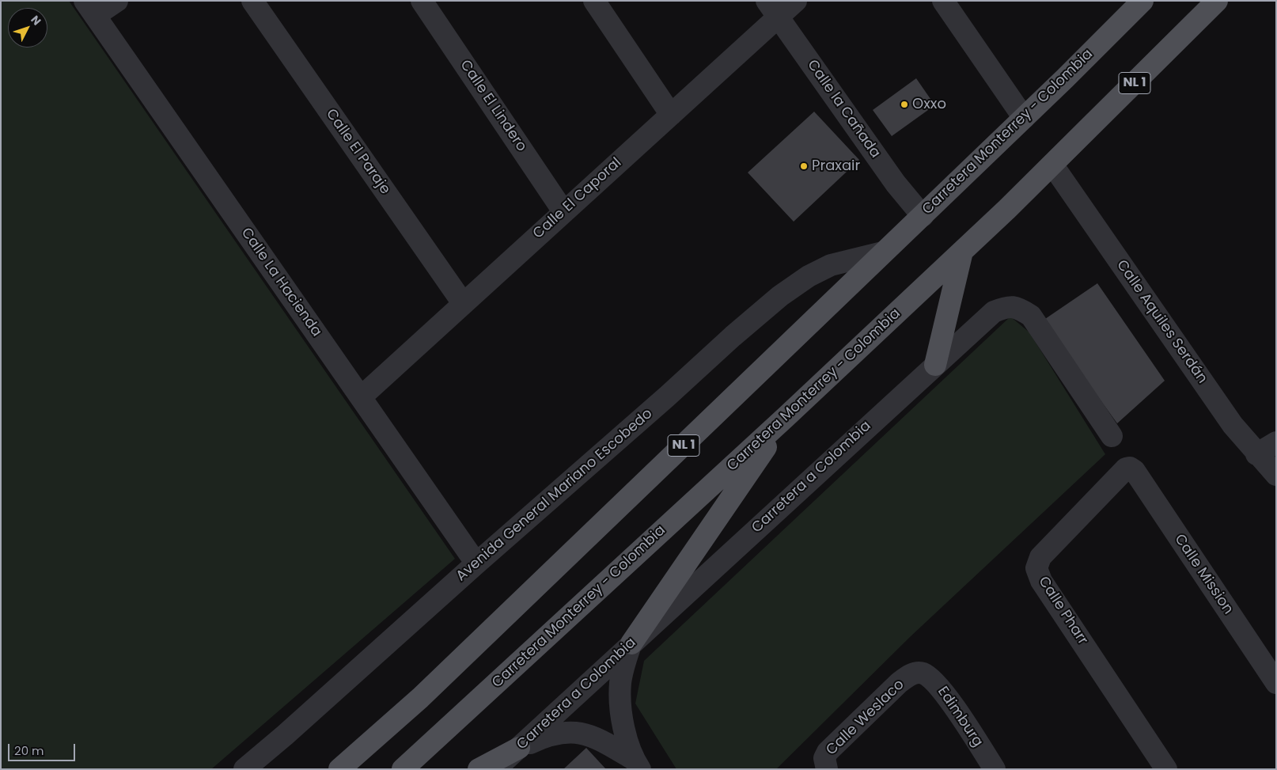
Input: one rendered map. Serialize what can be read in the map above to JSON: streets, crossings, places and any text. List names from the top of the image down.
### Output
{
  "streets": {
    "main road": ["NL 1", "Carretera Monterrey - Colombia"],
    "street": [
      "Calle El Lindero",
      "Calle la Cañada",
      "Calle El Paraje",
      "Calle El Caporal",
      "Calle La Hacienda",
      "Calle Aquiles Serdán",
      "Carretera a Colombia",
      "Avenida General Mariano Escobedo",
      "Calle Mission",
      "Calle Pharr",
      "Edimburg",
      "Calle Weslaco"
    ]
  },
  "crossings": [
    ["Calle El Lindero", "Calle El Caporal"],
    ["Calle la Cañada", "Carretera Monterrey - Colombia"],
    ["Calle la Cañada", "Calle El Caporal"],
    ["Carretera Monterrey - Colombia", "Calle Aquiles Serdán"],
    ["Carretera Monterrey - Colombia", "Avenida General Mariano Escobedo"],
    ["Calle El Paraje", "Calle El Caporal"],
    ["Calle El Caporal", "Calle La Hacienda"],
    ["Calle La Hacienda", "Avenida General Mariano Escobedo"],
    ["Calle Mission", "Calle Pharr"],
    ["Edimburg", "Calle Weslaco"]
  ],
  "places": ["Oxxo", "Praxair"],
  "scale_bar": "20 m",
  "north": "top right"
}
